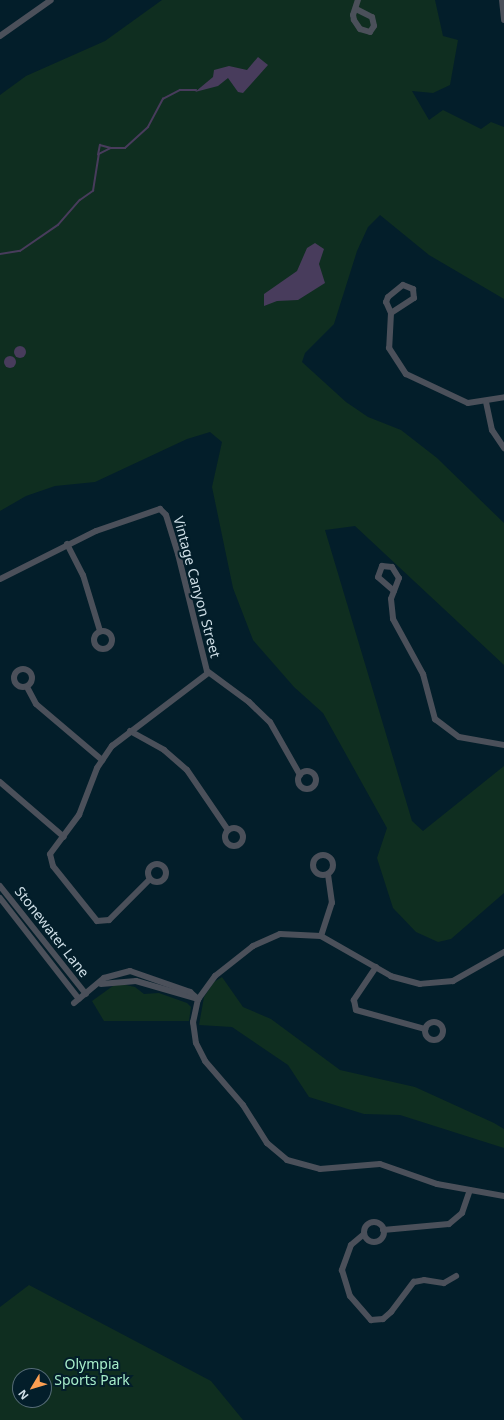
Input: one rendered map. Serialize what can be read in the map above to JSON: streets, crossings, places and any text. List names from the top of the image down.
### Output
{
  "streets": {
    "street": ["Vintage Canyon Street", "Stonewater Lane"]
  },
  "parks": ["Olympia Sports Park"],
  "north": "bottom left"
}
